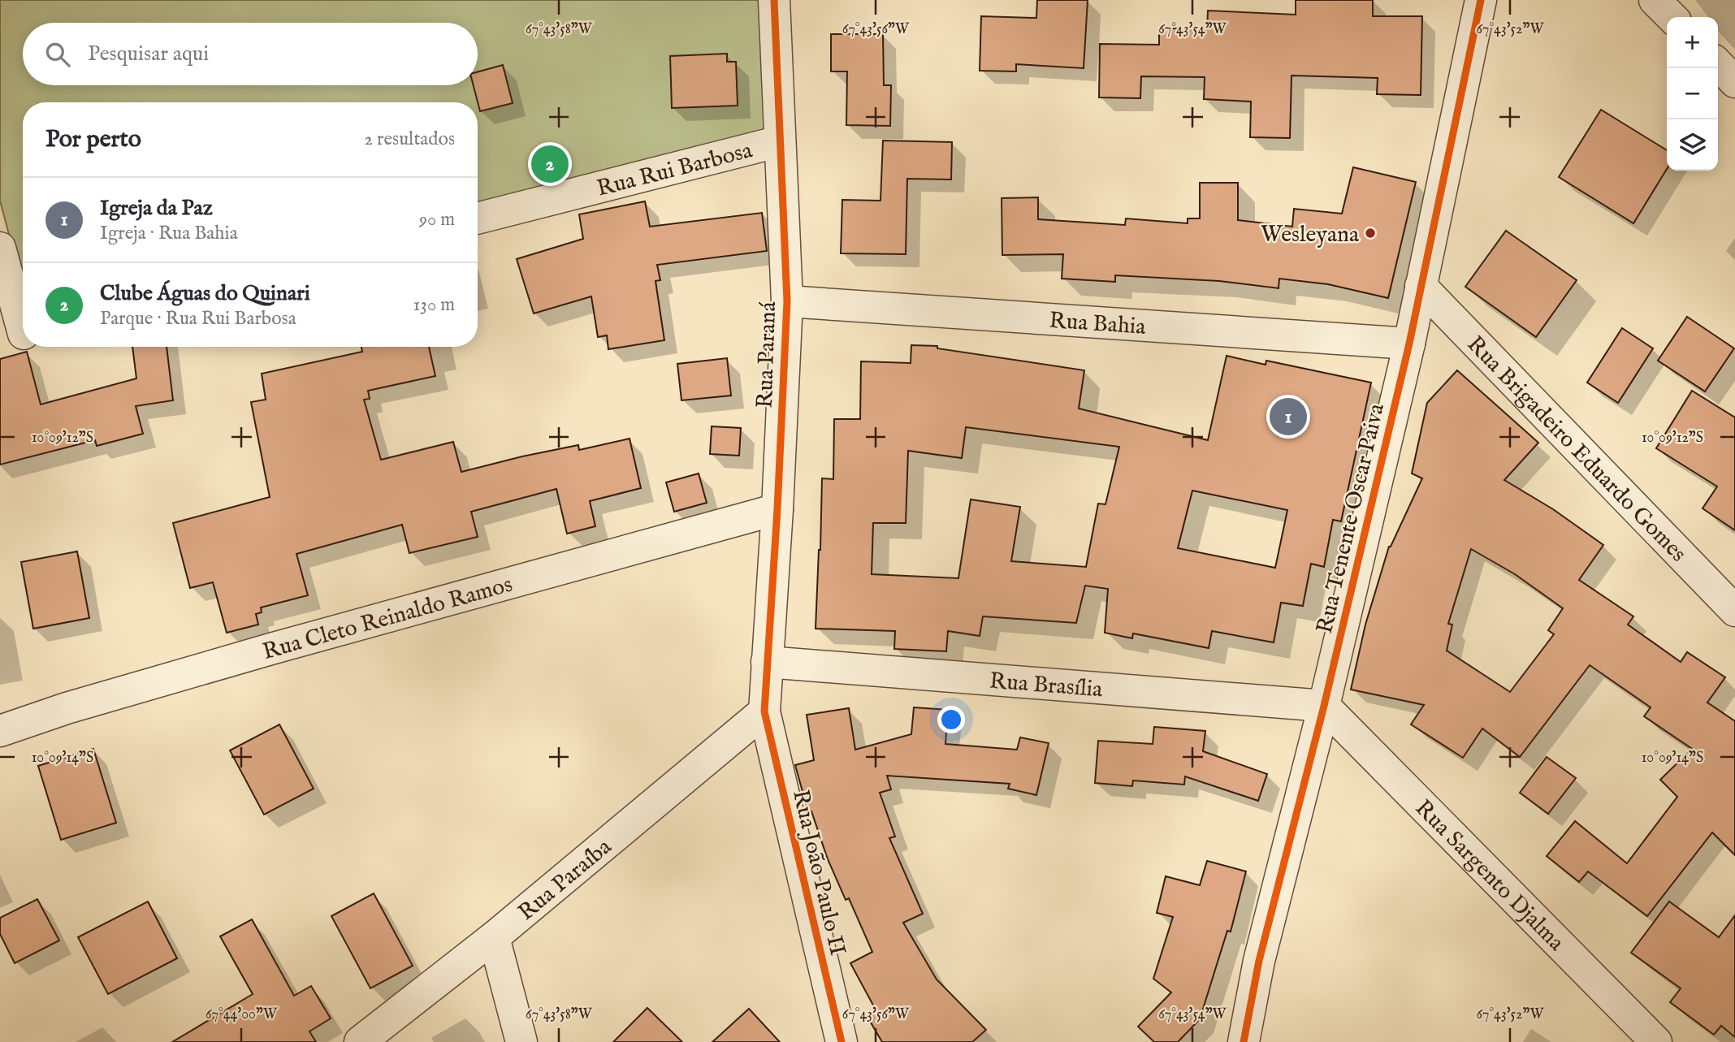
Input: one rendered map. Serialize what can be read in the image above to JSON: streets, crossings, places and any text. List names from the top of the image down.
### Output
{
  "streets": {
    "street": [
      "Rua Rui Barbosa",
      "Rua Bahia",
      "Rua Paraná",
      "Rua Brigadeiro Eduardo Gomes",
      "Rua Tenente Oscar Paiva",
      "Rua Cleto Reinaldo Ramos",
      "Rua Brasília",
      "Rua João Paulo II",
      "Rua Sargento Djalma",
      "Rua Paraíba"
    ]
  },
  "crossings": [
    ["Rua Rui Barbosa", "Rua Paraná"],
    ["Rua Bahia", "Rua Paraná"],
    ["Rua Bahia", "Rua Tenente Oscar Paiva"],
    ["Rua Paraná", "Rua Cleto Reinaldo Ramos"],
    ["Rua Paraná", "Rua Brasília"],
    ["Rua Paraná", "Rua João Paulo II"],
    ["Rua Paraná", "Rua Paraíba"],
    ["Rua Brigadeiro Eduardo Gomes", "Rua Tenente Oscar Paiva"],
    ["Rua Tenente Oscar Paiva", "Rua Brasília"],
    ["Rua Tenente Oscar Paiva", "Rua Sargento Djalma"],
    ["Rua Brasília", "Rua Sargento Djalma"],
    ["Rua João Paulo II", "Rua Paraíba"]
  ],
  "places": ["Wesleyana"],
  "page": {
    "map_buttons": ["+", "−"],
    "search": "Pesquisar aqui",
    "heading": ["Por perto", "2 resultados"],
    "pins": ["2", "1"],
    "list": [
      {
        "mark": "1",
        "name": "Igreja da Paz",
        "note": "Igreja · Rua Bahia",
        "value": "90 m"
      },
      {
        "mark": "2",
        "name": "Clube Águas do Quinari",
        "note": "Parque · Rua Rui Barbosa",
        "value": "130 m"
      }
    ]
  },
  "coordinates": [
    "67°43'58\"W",
    "67°43'56\"W",
    "67°43'54\"W",
    "67°43'52\"W",
    "10°09'12\"S",
    "10°09'14\"S",
    "67°44'00\"W"
  ]
}
